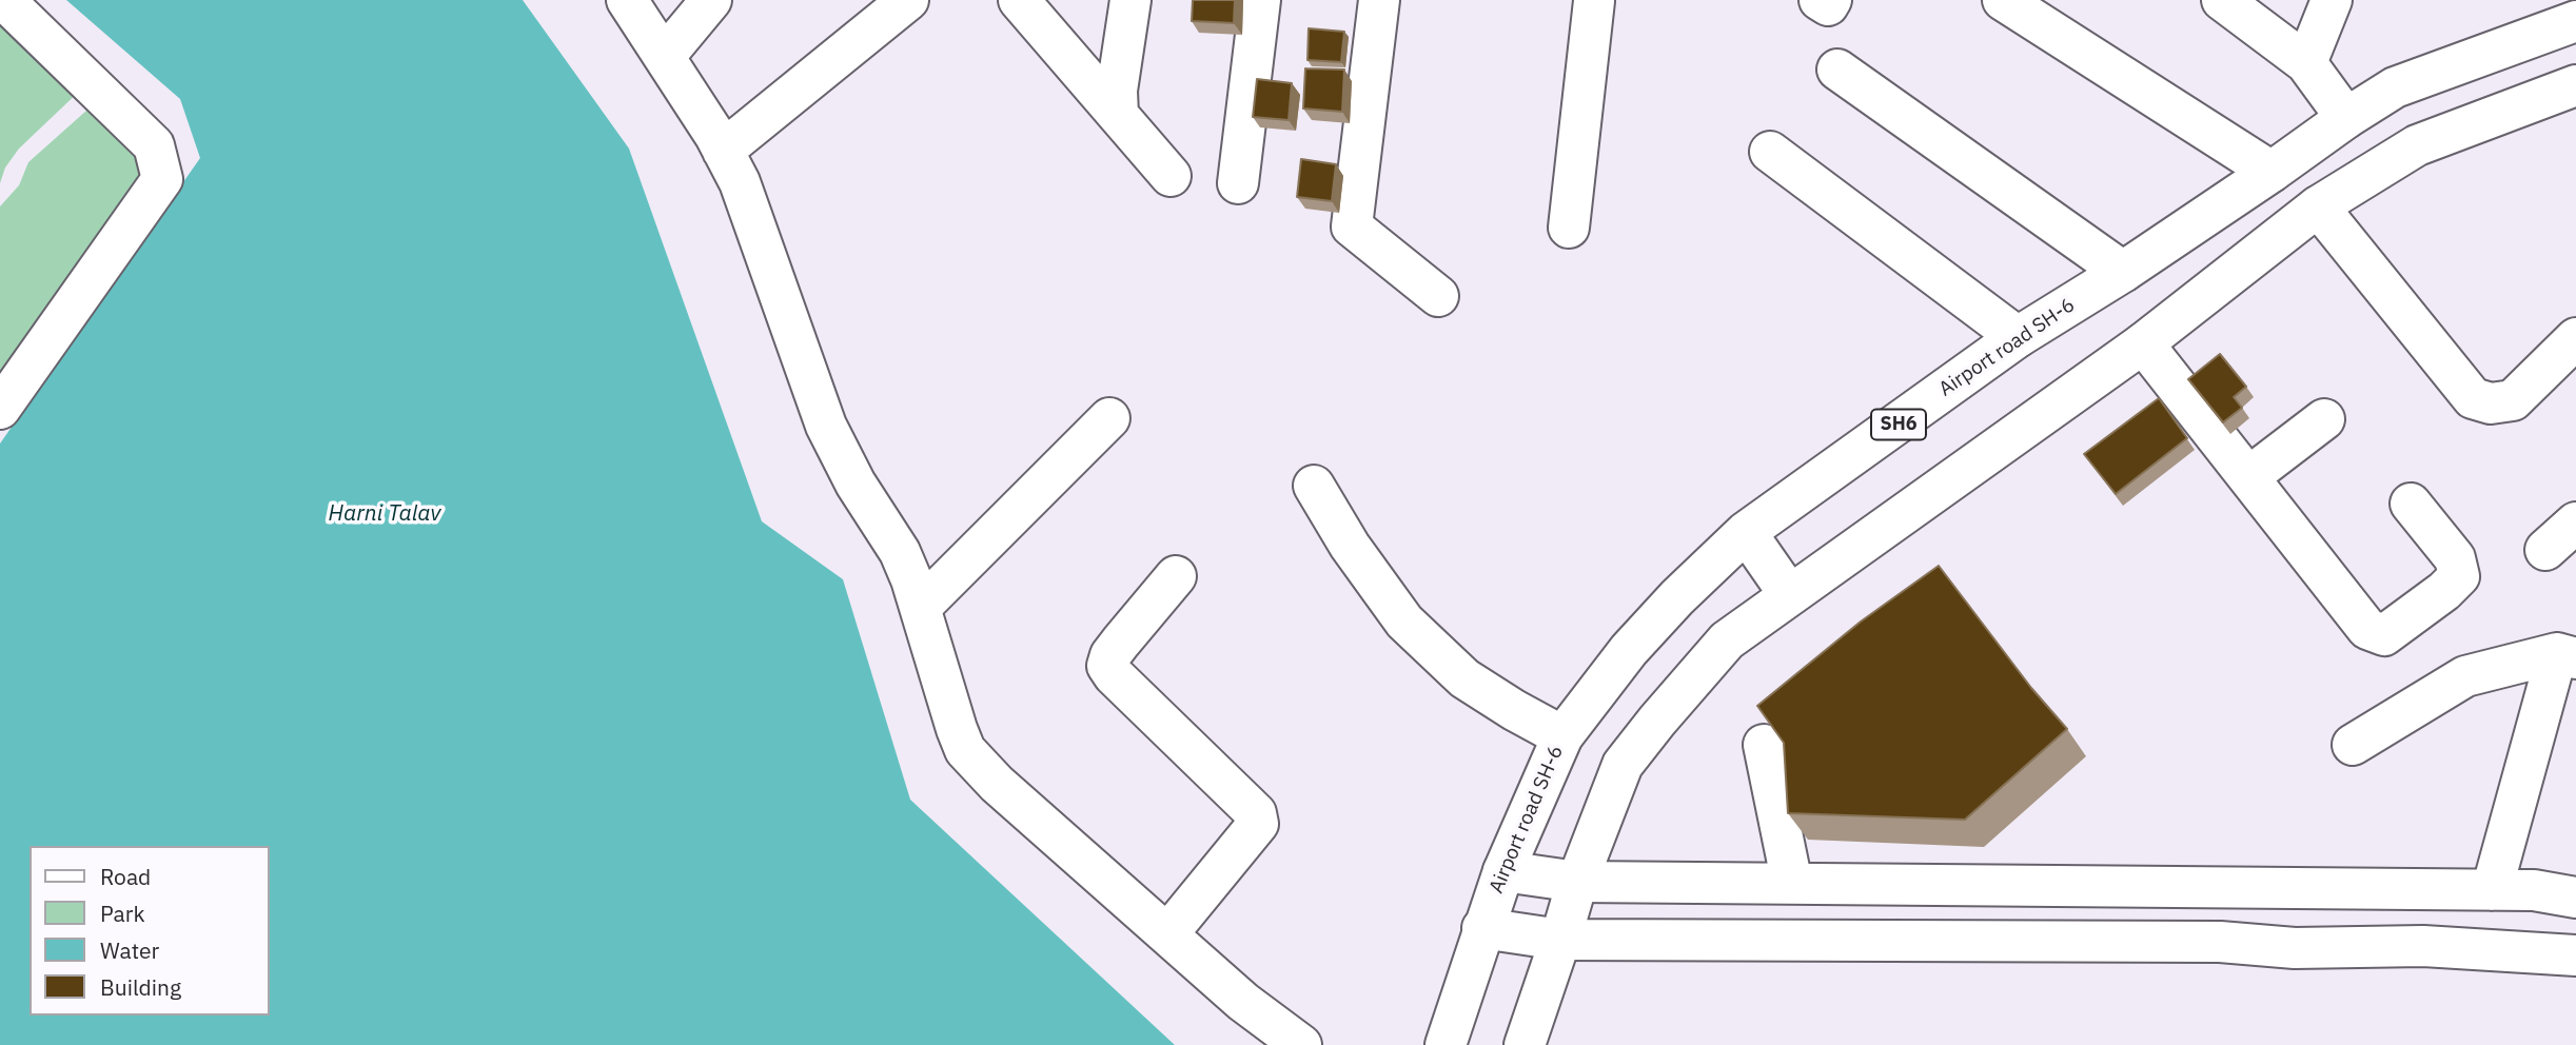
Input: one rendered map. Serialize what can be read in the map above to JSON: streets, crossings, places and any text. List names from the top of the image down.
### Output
{
  "streets": {
    "street": ["Airport road SH-6", "SH6"]
  },
  "water": ["Harni Talav"],
  "legend": [
    "Road",
    "Park",
    "Water",
    "Building"
  ]
}
